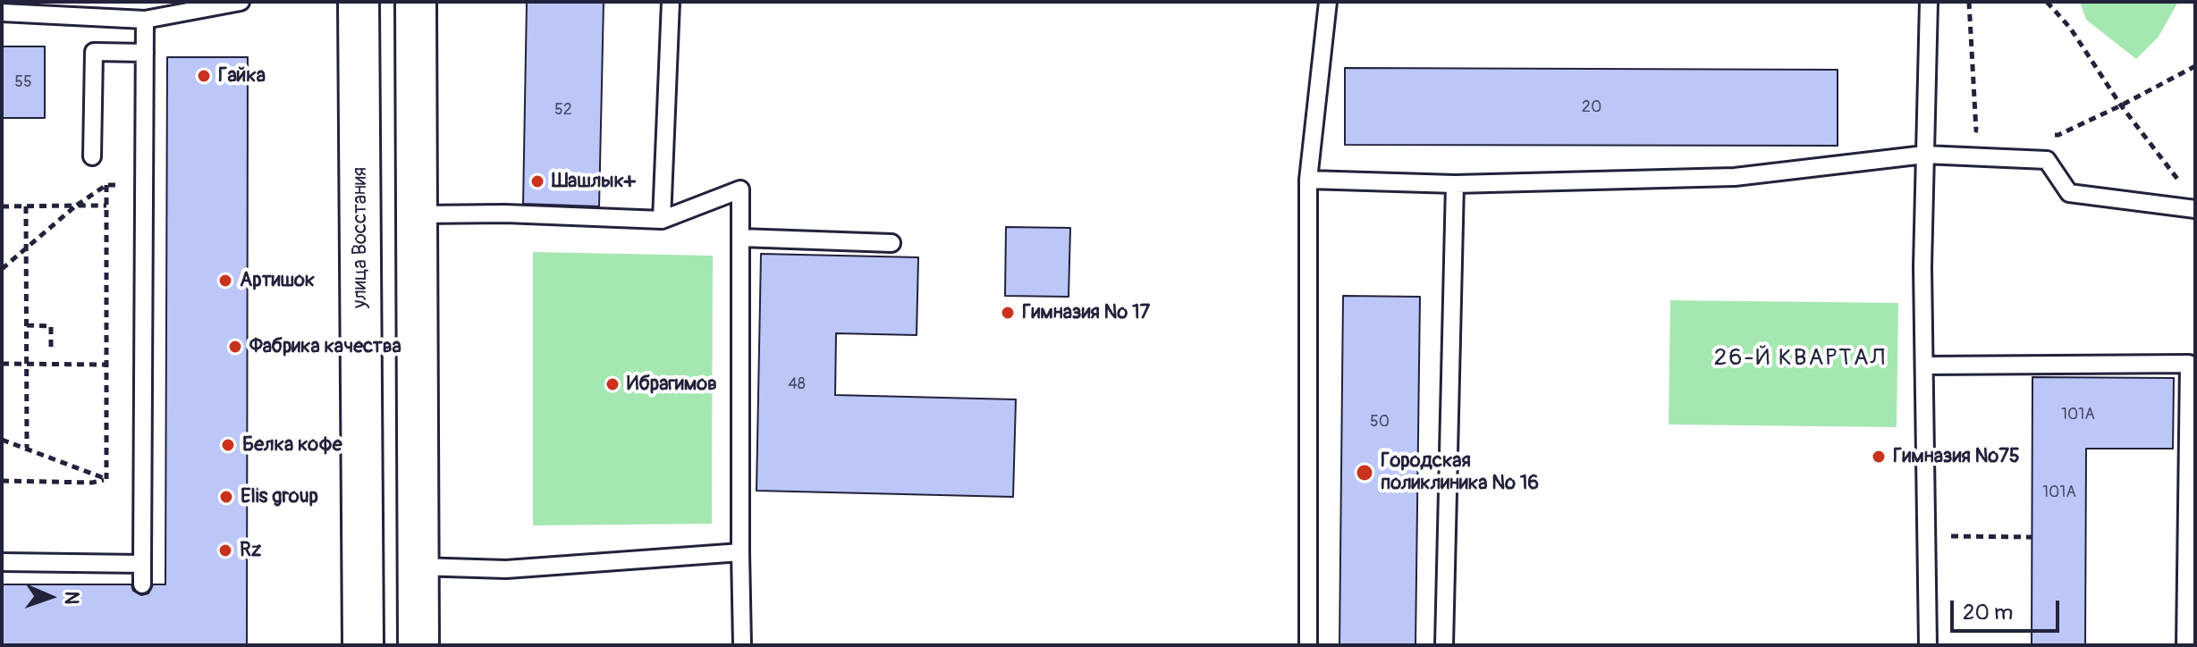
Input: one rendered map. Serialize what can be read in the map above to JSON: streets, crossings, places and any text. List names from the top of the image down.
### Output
{
  "streets": {
    "main road": ["улица Восстания"]
  },
  "districts": ["26-Й КВАРТАЛ"],
  "places": [
    "Гайка",
    "Шашлык+",
    "Артишок",
    "Гимназия № 17",
    "Фабрика качества",
    "Ибрагимов",
    "Белка кофе",
    "Гимназия №75",
    "Городская поликлиника № 16",
    "Elis group",
    "Rz"
  ],
  "house_numbers": [
    "55",
    "20",
    "52",
    "48",
    "101А",
    "50",
    "101А"
  ],
  "scale_bar": "20 m",
  "north": "right"
}
